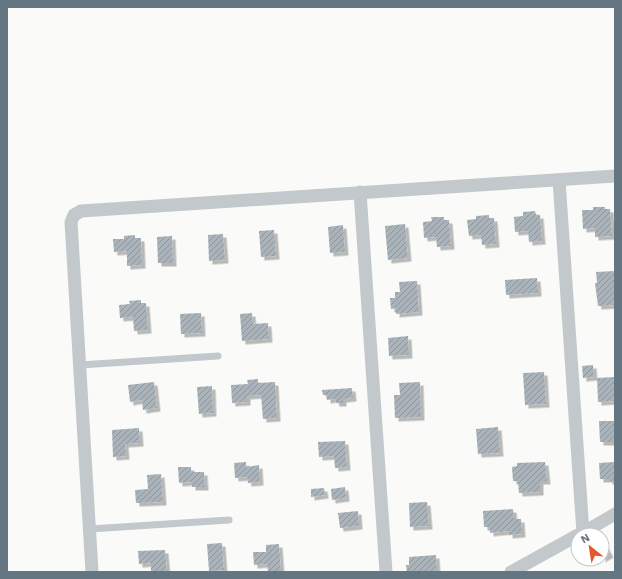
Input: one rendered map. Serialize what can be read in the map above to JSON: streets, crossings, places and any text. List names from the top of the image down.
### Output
{
  "north": "top left"
}
